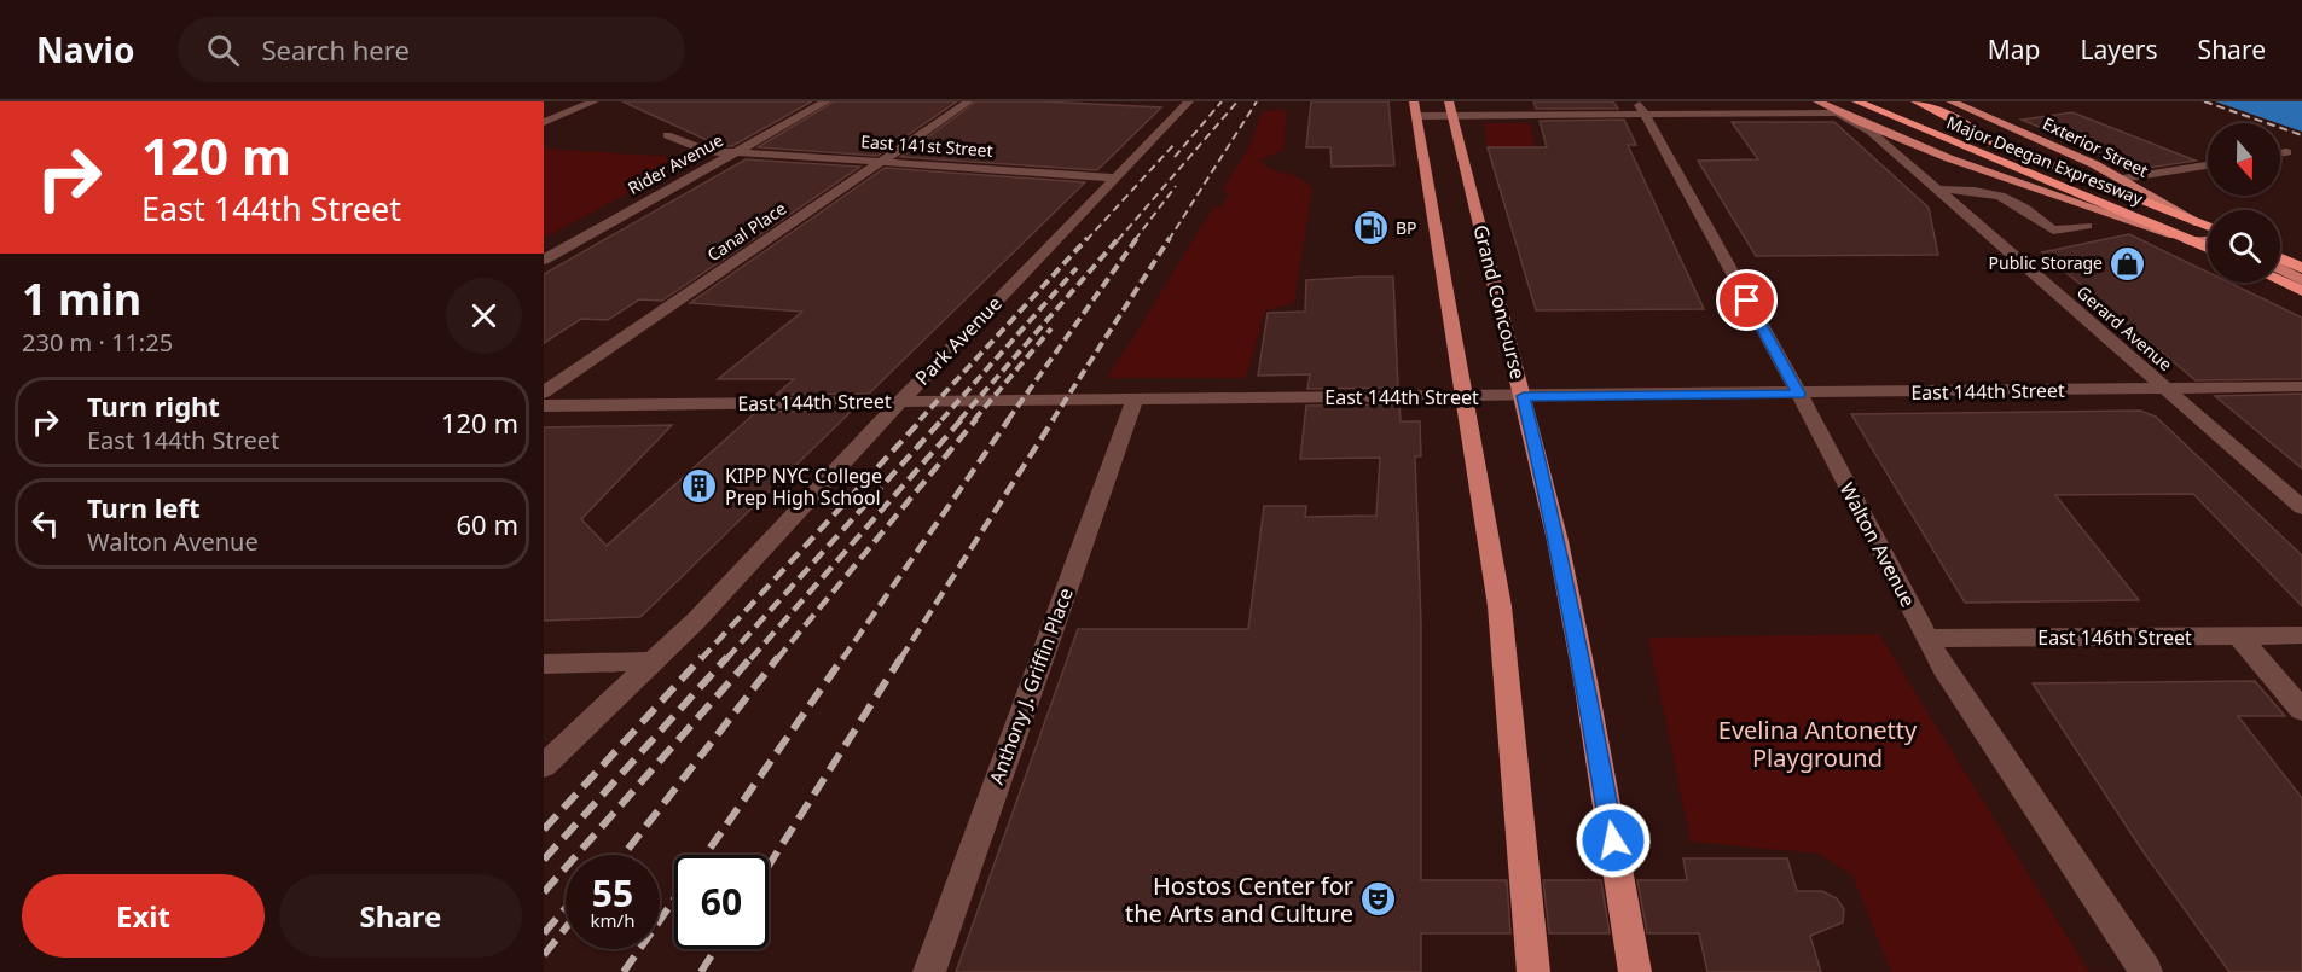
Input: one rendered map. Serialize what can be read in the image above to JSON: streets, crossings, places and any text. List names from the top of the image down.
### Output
{
  "streets": {
    "highway": ["Major Deegan Expressway"],
    "main road": ["Exterior Street", "Grand Concourse", "Gerard Avenue"],
    "street": [
      "East 141st Street",
      "Rider Avenue",
      "Canal Place",
      "Park Avenue",
      "East 144th Street",
      "Walton Avenue",
      "East 146th Street",
      "Anthony J. Griffin Place"
    ]
  },
  "crossings": [
    ["East 141st Street", "Rider Avenue"],
    ["East 141st Street", "Canal Place"],
    ["East 141st Street", "Park Avenue"],
    ["Grand Concourse", "East 144th Street"],
    ["Gerard Avenue", "East 144th Street"],
    ["Park Avenue", "East 144th Street"],
    ["East 144th Street", "Walton Avenue"],
    ["East 144th Street", "Anthony J. Griffin Place"],
    ["Walton Avenue", "East 146th Street"]
  ],
  "parks": ["Evelina Antonetty Playground"],
  "places": {
    "fuel station": ["BP"],
    "shop": ["Public Storage"],
    "building": ["KIPP NYC College Prep High School"],
    "theatre": ["Hostos Center for the Arts and Culture"]
  },
  "north": "bottom",
  "page": {
    "header": "Navio",
    "search": "Search here",
    "nav": ["Map", "Layers", "Share"],
    "turn": ["120 m", "East 144th Street"],
    "heading": ["1 min", "230 m · 11:25"],
    "list": [
      {
        "name": "Turn right",
        "note": "East 144th Street",
        "value": "120 m"
      },
      {
        "name": "Turn left",
        "note": "Walton Avenue",
        "value": "60 m"
      }
    ],
    "speed": "55 km/h",
    "limit": "60",
    "buttons": ["Exit", "Share"]
  }
}
